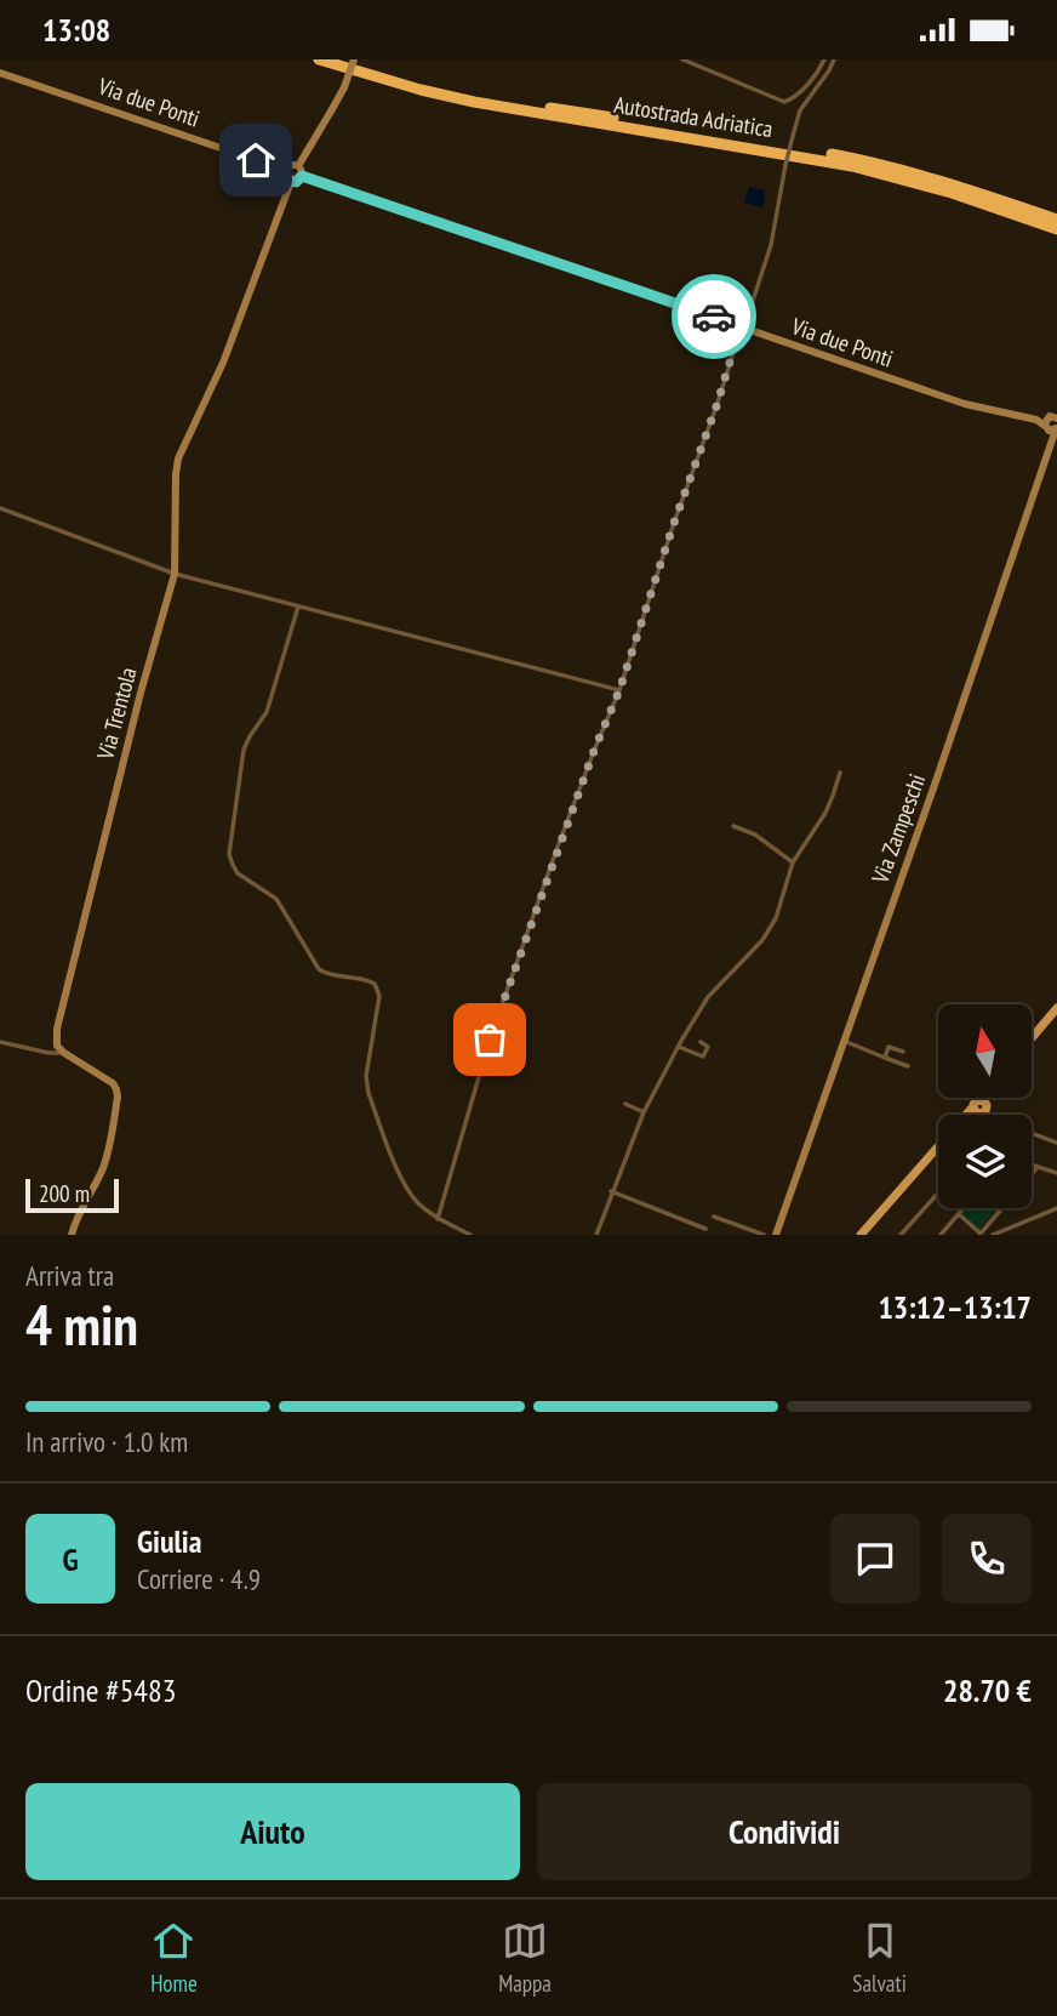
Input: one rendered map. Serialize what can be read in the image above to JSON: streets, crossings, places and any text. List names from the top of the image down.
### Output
{
  "streets": {
    "highway": ["Autostrada Adriatica"],
    "street": ["Via due Ponti", "Via Trentola", "Via Zampeschi"]
  },
  "crossings": [
    ["Via due Ponti", "Via Trentola"],
    ["Via due Ponti", "Via Zampeschi"]
  ],
  "scale_bar": "200 m",
  "north": "top",
  "page": {
    "status": "13:08",
    "scale": "200 m",
    "heading": ["4 min", "Arriva tra", "13:12–13:17"],
    "panel": [
      "Giulia",
      "Corriere · 4.9",
      "Ordine #5483",
      "28.70 €"
    ],
    "bar": "In arrivo · 1.0 km",
    "round": "G",
    "buttons": ["Aiuto", "Condividi"],
    "tabs": ["Home", "Mappa", "Salvati"]
  }
}
